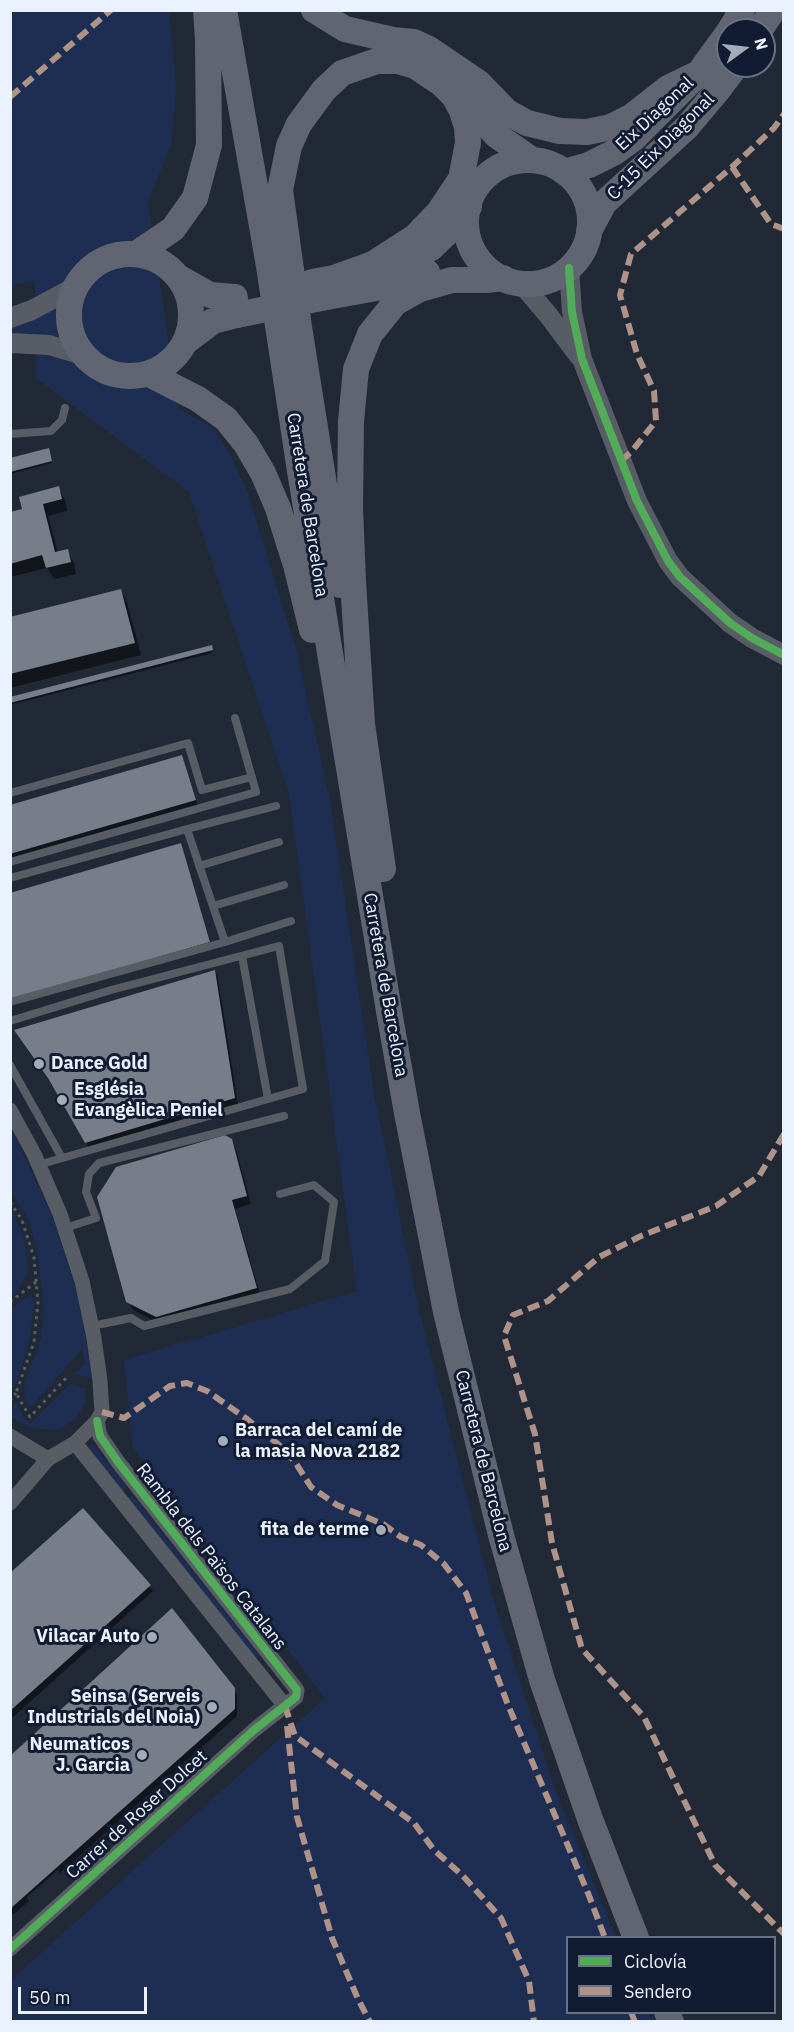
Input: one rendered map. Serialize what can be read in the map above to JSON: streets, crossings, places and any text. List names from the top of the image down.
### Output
{
  "streets": {
    "highway": ["Eix Diagonal", "C-15 Eix Diagonal", "Carretera de Barcelona"],
    "street": ["Rambla dels Països Catalans", "Carrer de Roser Dolcet"]
  },
  "crossings": [
    ["Eix Diagonal", "C-15 Eix Diagonal"],
    ["Rambla dels Països Catalans", "Carrer de Roser Dolcet"]
  ],
  "places": [
    "Dance Gold",
    "Església Evangèlica Peniel",
    "Barraca del camí de la masia Nova 2182",
    "fita de terme",
    "Vilacar Auto",
    "Seinsa (Serveis Industrials del Noia)",
    "Neumaticos J. Garcia"
  ],
  "legend": ["Ciclovía", "Sendero"],
  "scale_bar": "50 m",
  "north": "right"
}
